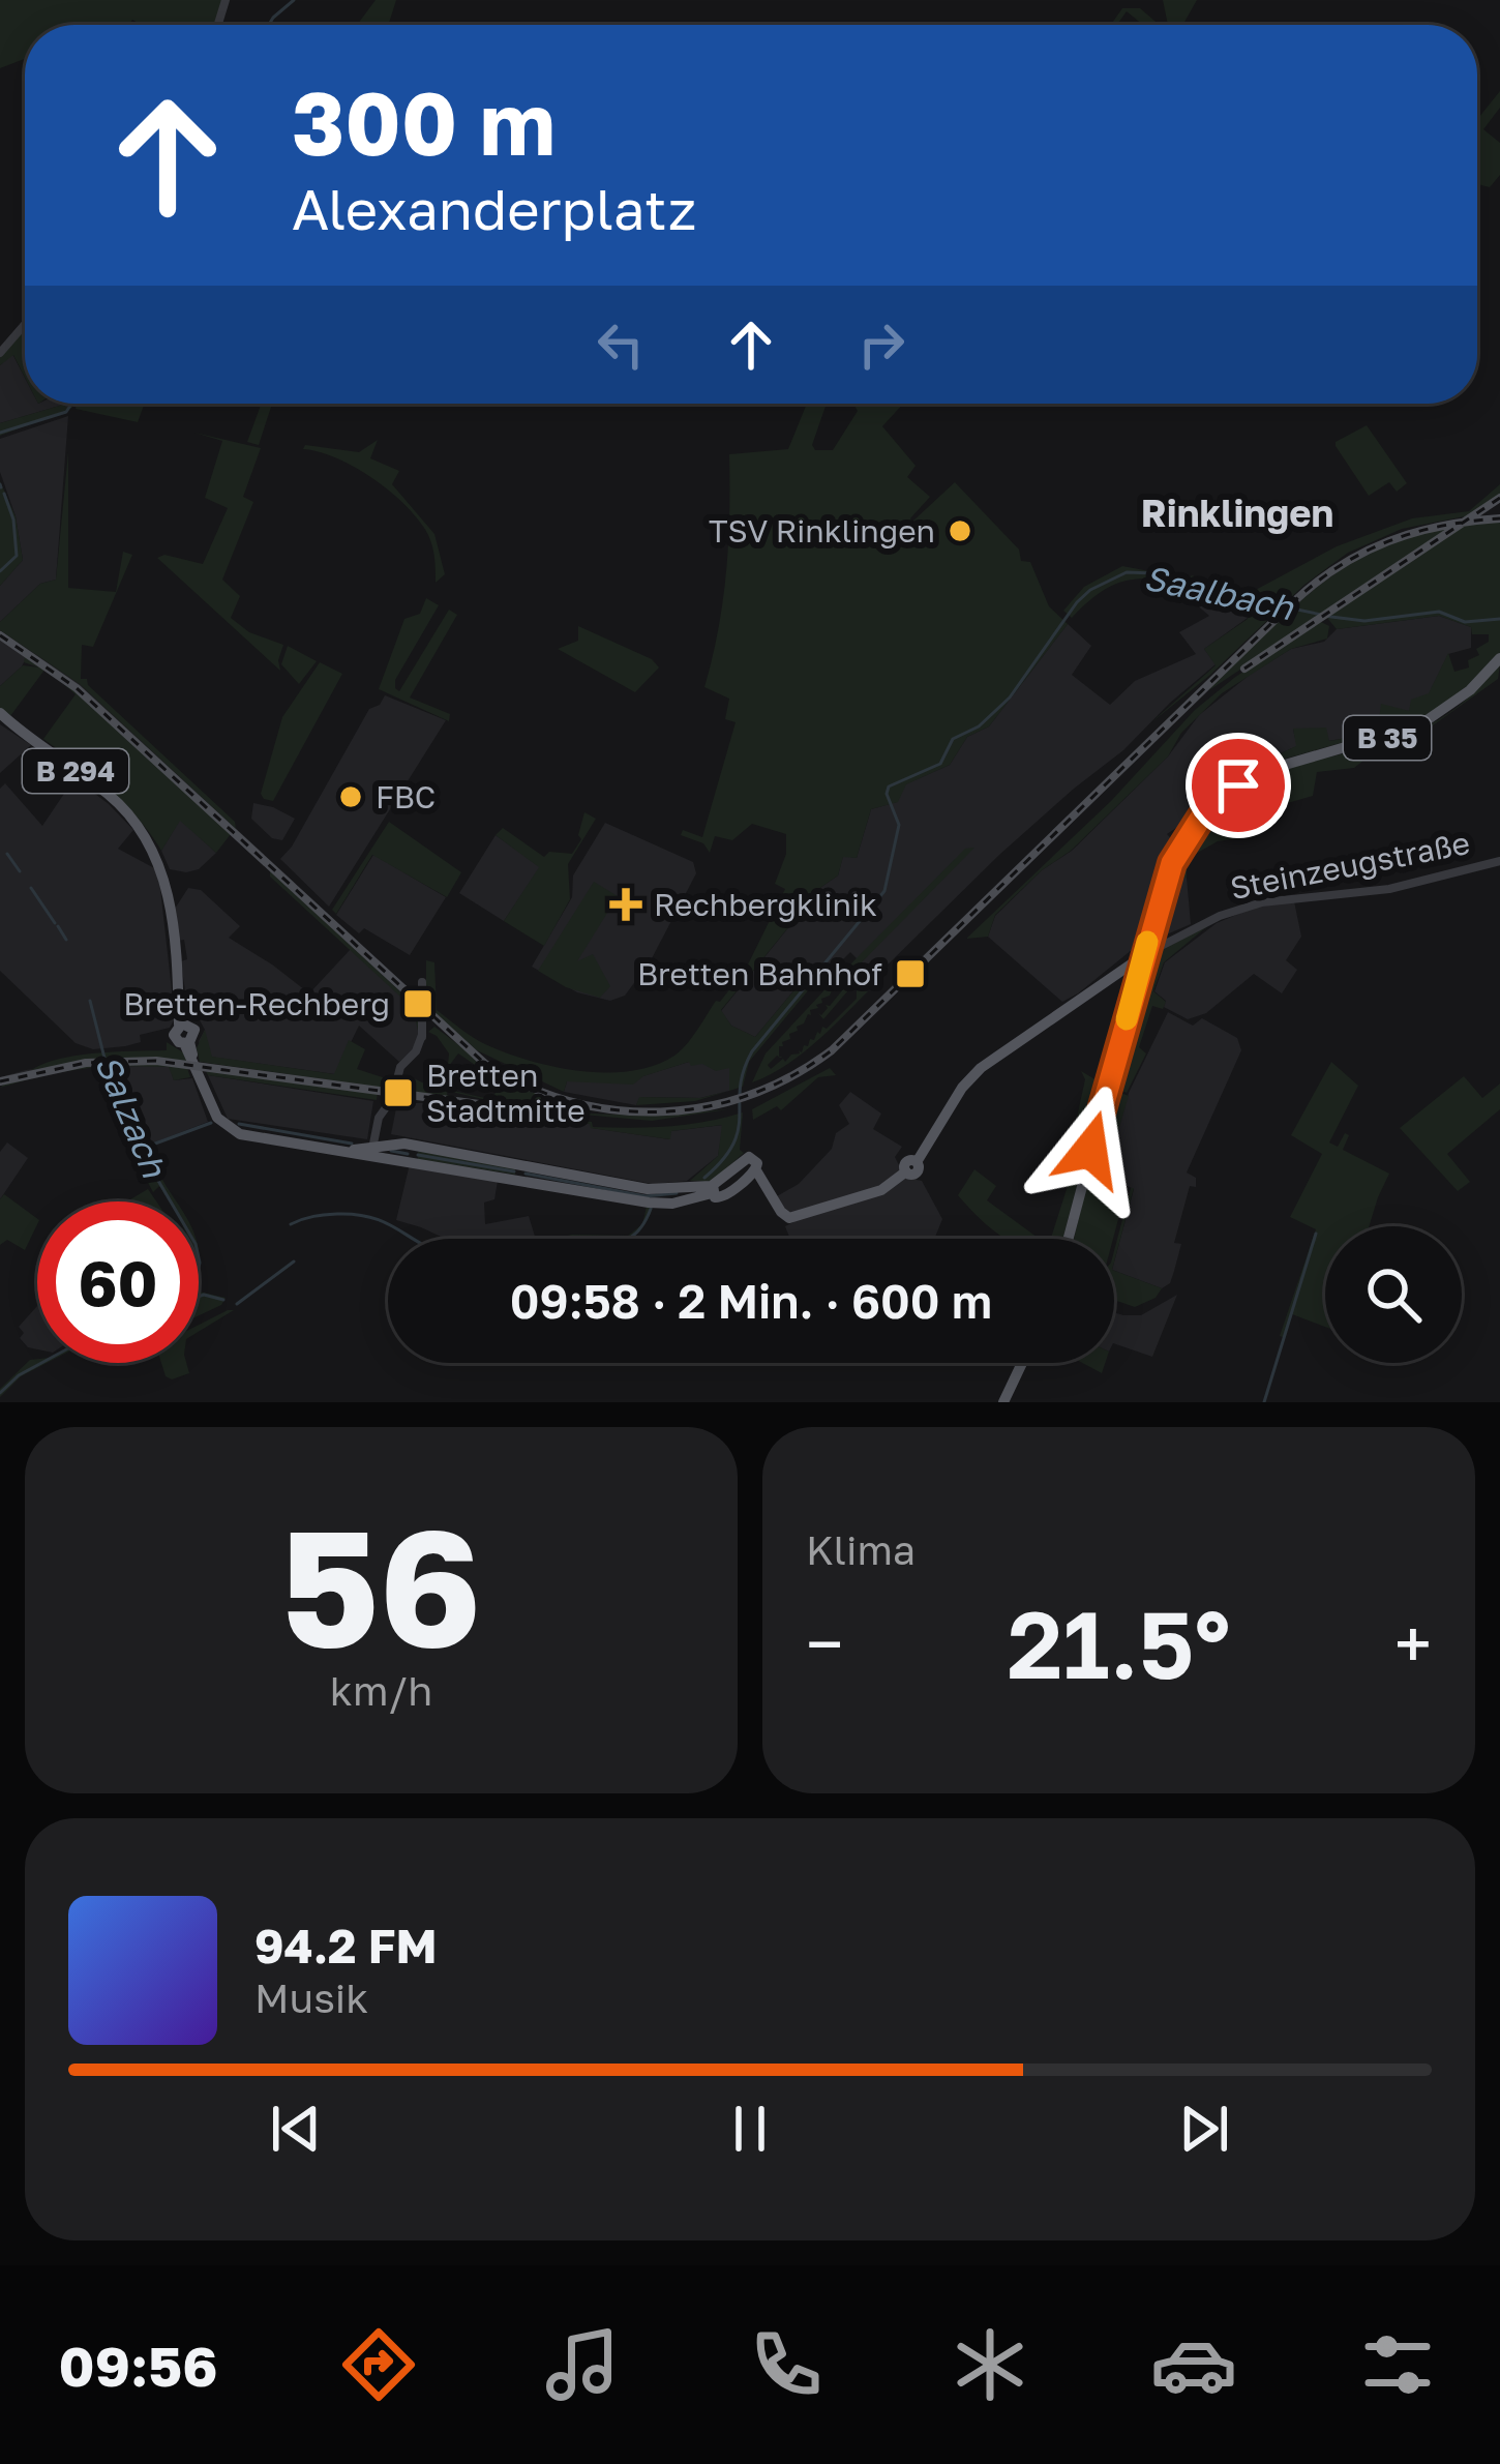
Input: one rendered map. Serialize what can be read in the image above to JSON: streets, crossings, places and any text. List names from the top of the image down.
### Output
{
  "streets": {
    "main road": ["B 35", "B 294"],
    "street": ["Steinzeugstraße"]
  },
  "crossings": [
    ["B 35", "Steinzeugstraße"]
  ],
  "districts": ["Rinklingen"],
  "water": ["Saalbach", "Salzach"],
  "places": {
    "other": ["TSV Rinklingen", "FBC"],
    "health": ["Rechbergklinik"],
    "transit": ["Bretten Bahnhof", "Bretten-Rechberg", "Bretten Stadtmitte"]
  },
  "page": {
    "turn": ["300 m", "Alexanderplatz"],
    "limit": "60",
    "trip": "09:58 · 2 Min. · 600 m",
    "tile": [
      ["56", "km/h"],
      "Klima"
    ],
    "heat": ["−", "21.5°", "+"],
    "song": ["94.2 FM", "Musik"],
    "tabs": "09:56"
  }
}
